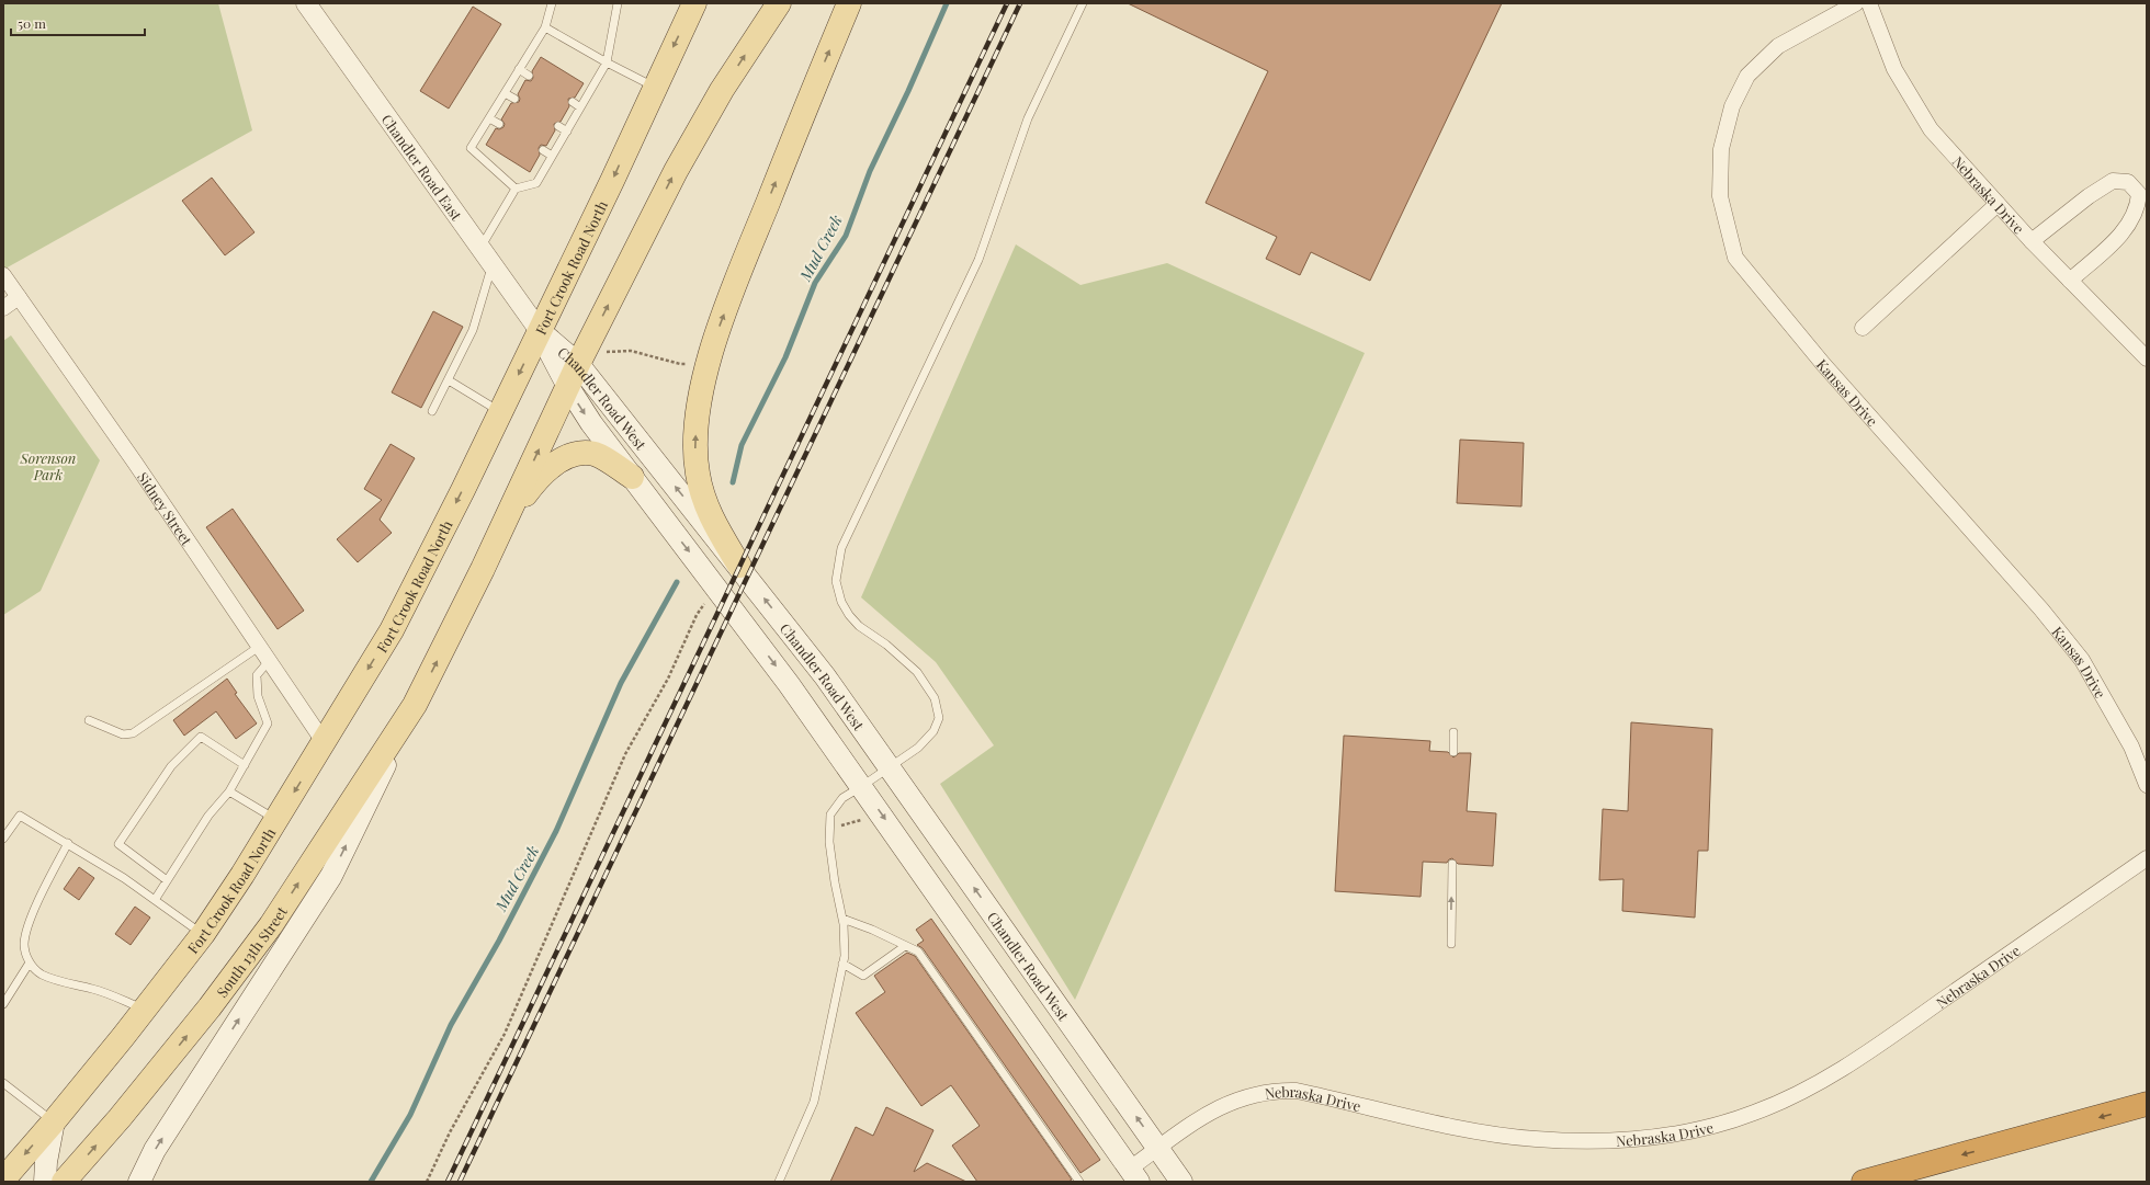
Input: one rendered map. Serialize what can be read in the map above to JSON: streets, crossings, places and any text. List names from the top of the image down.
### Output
{
  "streets": {
    "main road": ["Fort Crook Road North", "Chandler Road West", "South 13th Street"],
    "street": [
      "Chandler Road East",
      "Nebraska Drive",
      "Kansas Drive",
      "Sidney Street"
    ]
  },
  "crossings": [
    ["Chandler Road East", "Fort Crook Road North"],
    ["Chandler Road East", "Chandler Road West"],
    ["Nebraska Drive", "Chandler Road West"],
    ["Fort Crook Road North", "Chandler Road West"],
    ["Fort Crook Road North", "Sidney Street"]
  ],
  "water": ["Mud Creek"],
  "parks": ["Sorenson Park"],
  "scale_bar": "50 m"
}
